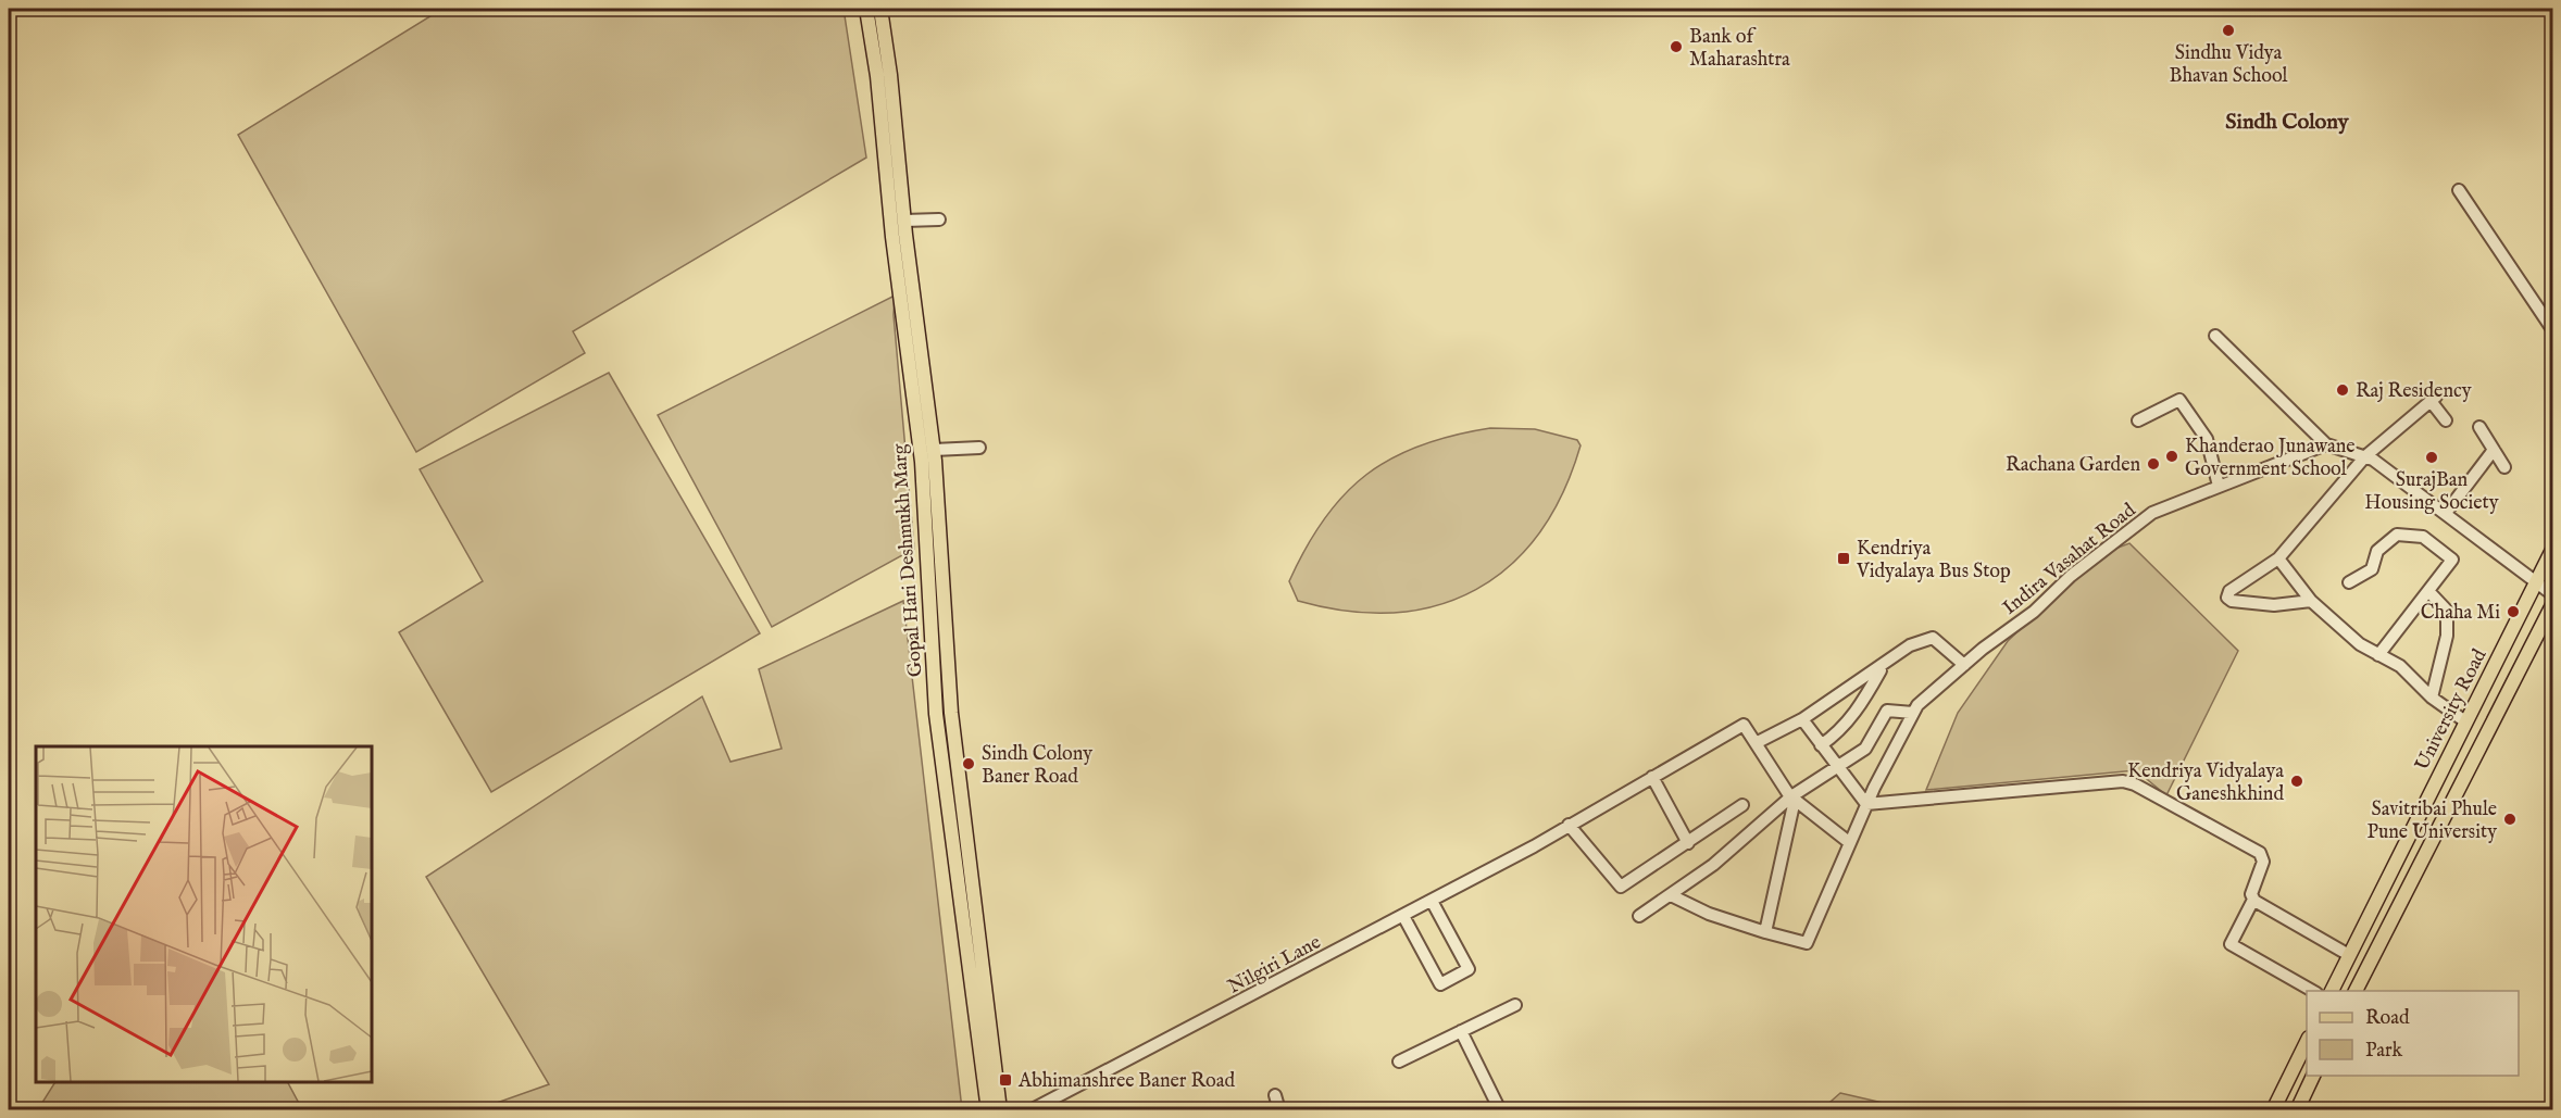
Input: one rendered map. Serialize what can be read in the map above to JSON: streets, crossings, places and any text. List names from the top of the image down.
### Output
{
  "streets": {
    "main road": ["Gopal Hari Deshmukh Marg", "University Road"],
    "street": ["Indira Vasahat Road", "Nilgiri Lane"]
  },
  "districts": ["Sindh Colony"],
  "places": {
    "other": [
      "Sindhu Vidya Bhavan School",
      "Bank of Maharashtra",
      "Raj Residency",
      "Khanderao Junawane Government School",
      "SurajBan Housing Society",
      "Rachana Garden",
      "Chaha Mi",
      "Sindh Colony Baner Road",
      "Kendriya Vidyalaya Ganeshkhind",
      "Savitribai Phule Pune University"
    ],
    "transit": ["Kendriya Vidyalaya Bus Stop", "Abhimanshree Baner Road"]
  },
  "legend": ["Road", "Park"]
}
